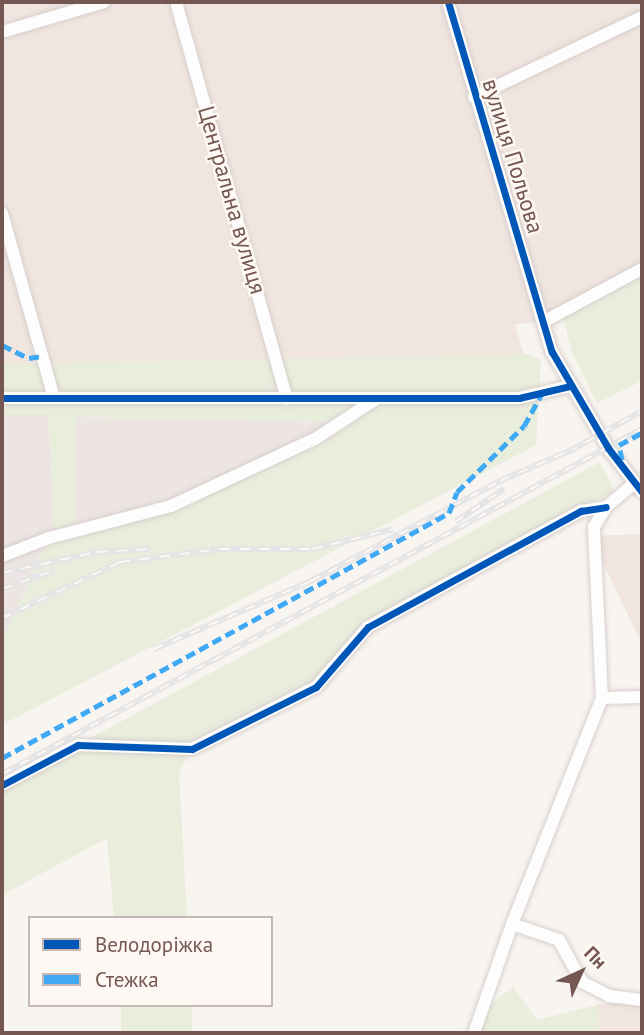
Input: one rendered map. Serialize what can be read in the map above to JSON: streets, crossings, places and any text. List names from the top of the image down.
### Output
{
  "streets": {
    "street": ["вулиця Польова", "Центральна вулиця"]
  },
  "legend": ["Велодоріжка", "Стежка"],
  "north": "top right"
}
